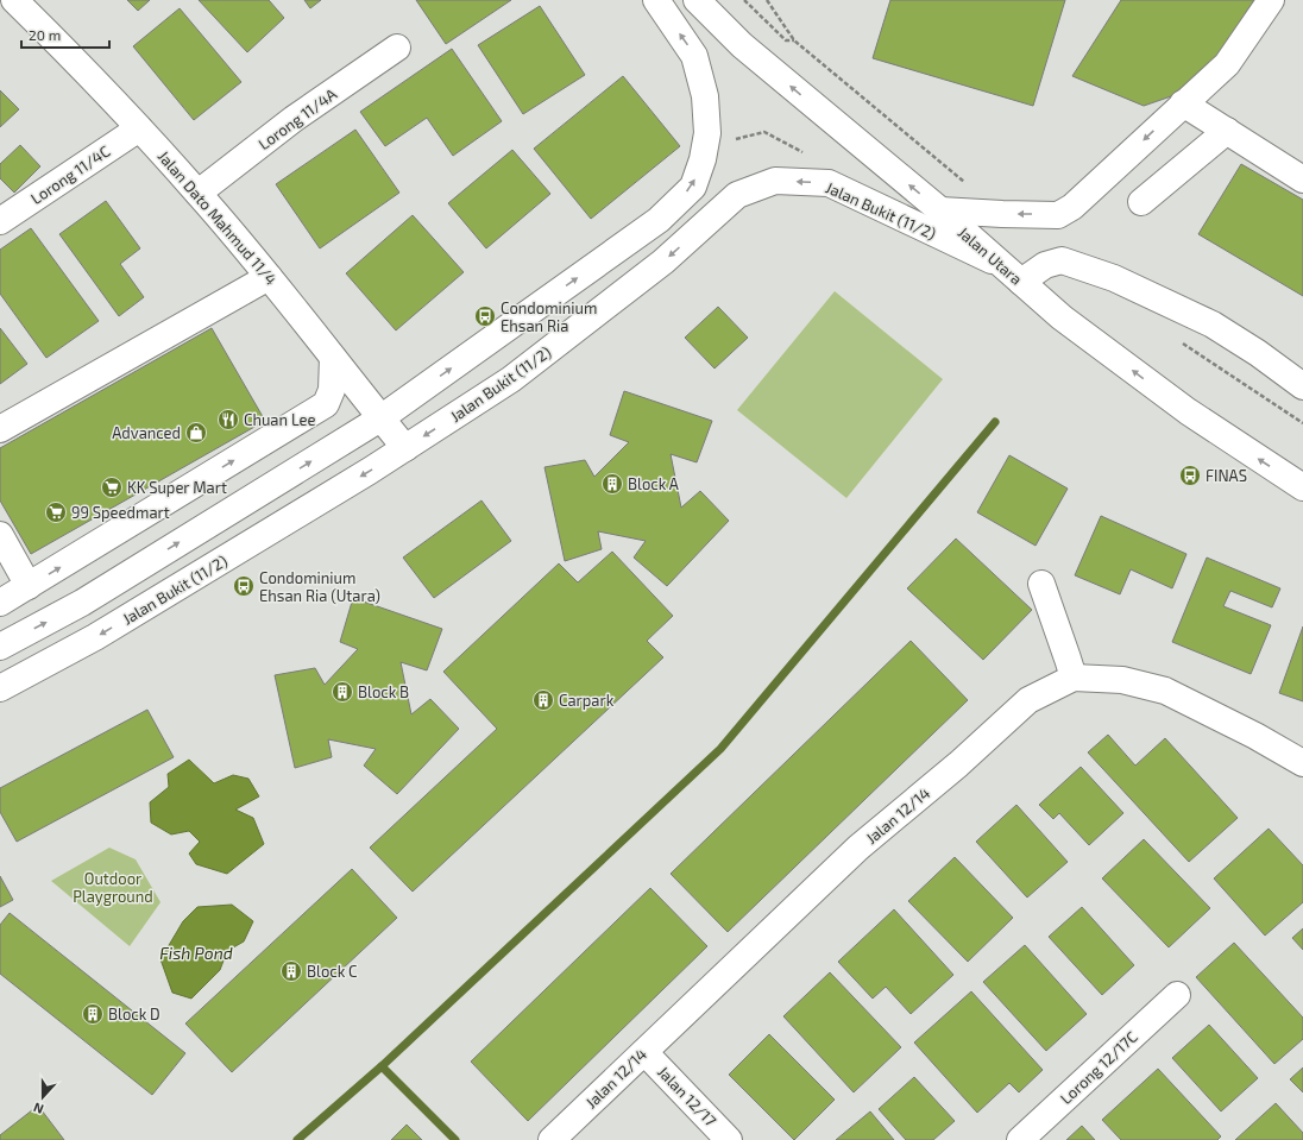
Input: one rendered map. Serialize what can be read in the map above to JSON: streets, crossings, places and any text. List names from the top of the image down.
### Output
{
  "streets": {
    "street": [
      "Lorong 11/4A",
      "Lorong 11/4C",
      "Jalan Bukit (11/2)",
      "Jalan Dato Mahmud 11/4",
      "Jalan Utara",
      "Jalan 12/14",
      "Lorong 12/17C",
      "Jalan 12/17"
    ]
  },
  "crossings": [
    ["Lorong 11/4A", "Jalan Dato Mahmud 11/4"],
    ["Lorong 11/4C", "Jalan Dato Mahmud 11/4"],
    ["Jalan Bukit (11/2)", "Jalan Dato Mahmud 11/4"],
    ["Jalan Bukit (11/2)", "Jalan Utara"],
    ["Jalan 12/14", "Jalan 12/17"]
  ],
  "one_way": ["Jalan Utara"],
  "water": ["Fish Pond"],
  "parks": ["Outdoor Playground"],
  "places": {
    "bus stop": ["Condominium Ehsan Ria", "FINAS", "Condominium Ehsan Ria (Utara)"],
    "restaurant": ["Chuan Lee"],
    "shop": ["Advanced"],
    "building": [
      "Block A",
      "Block B",
      "Carpark",
      "Block C",
      "Block D"
    ],
    "supermarket": ["KK Super Mart", "99 Speedmart"]
  },
  "scale_bar": "20 m",
  "north": "bottom"
}
